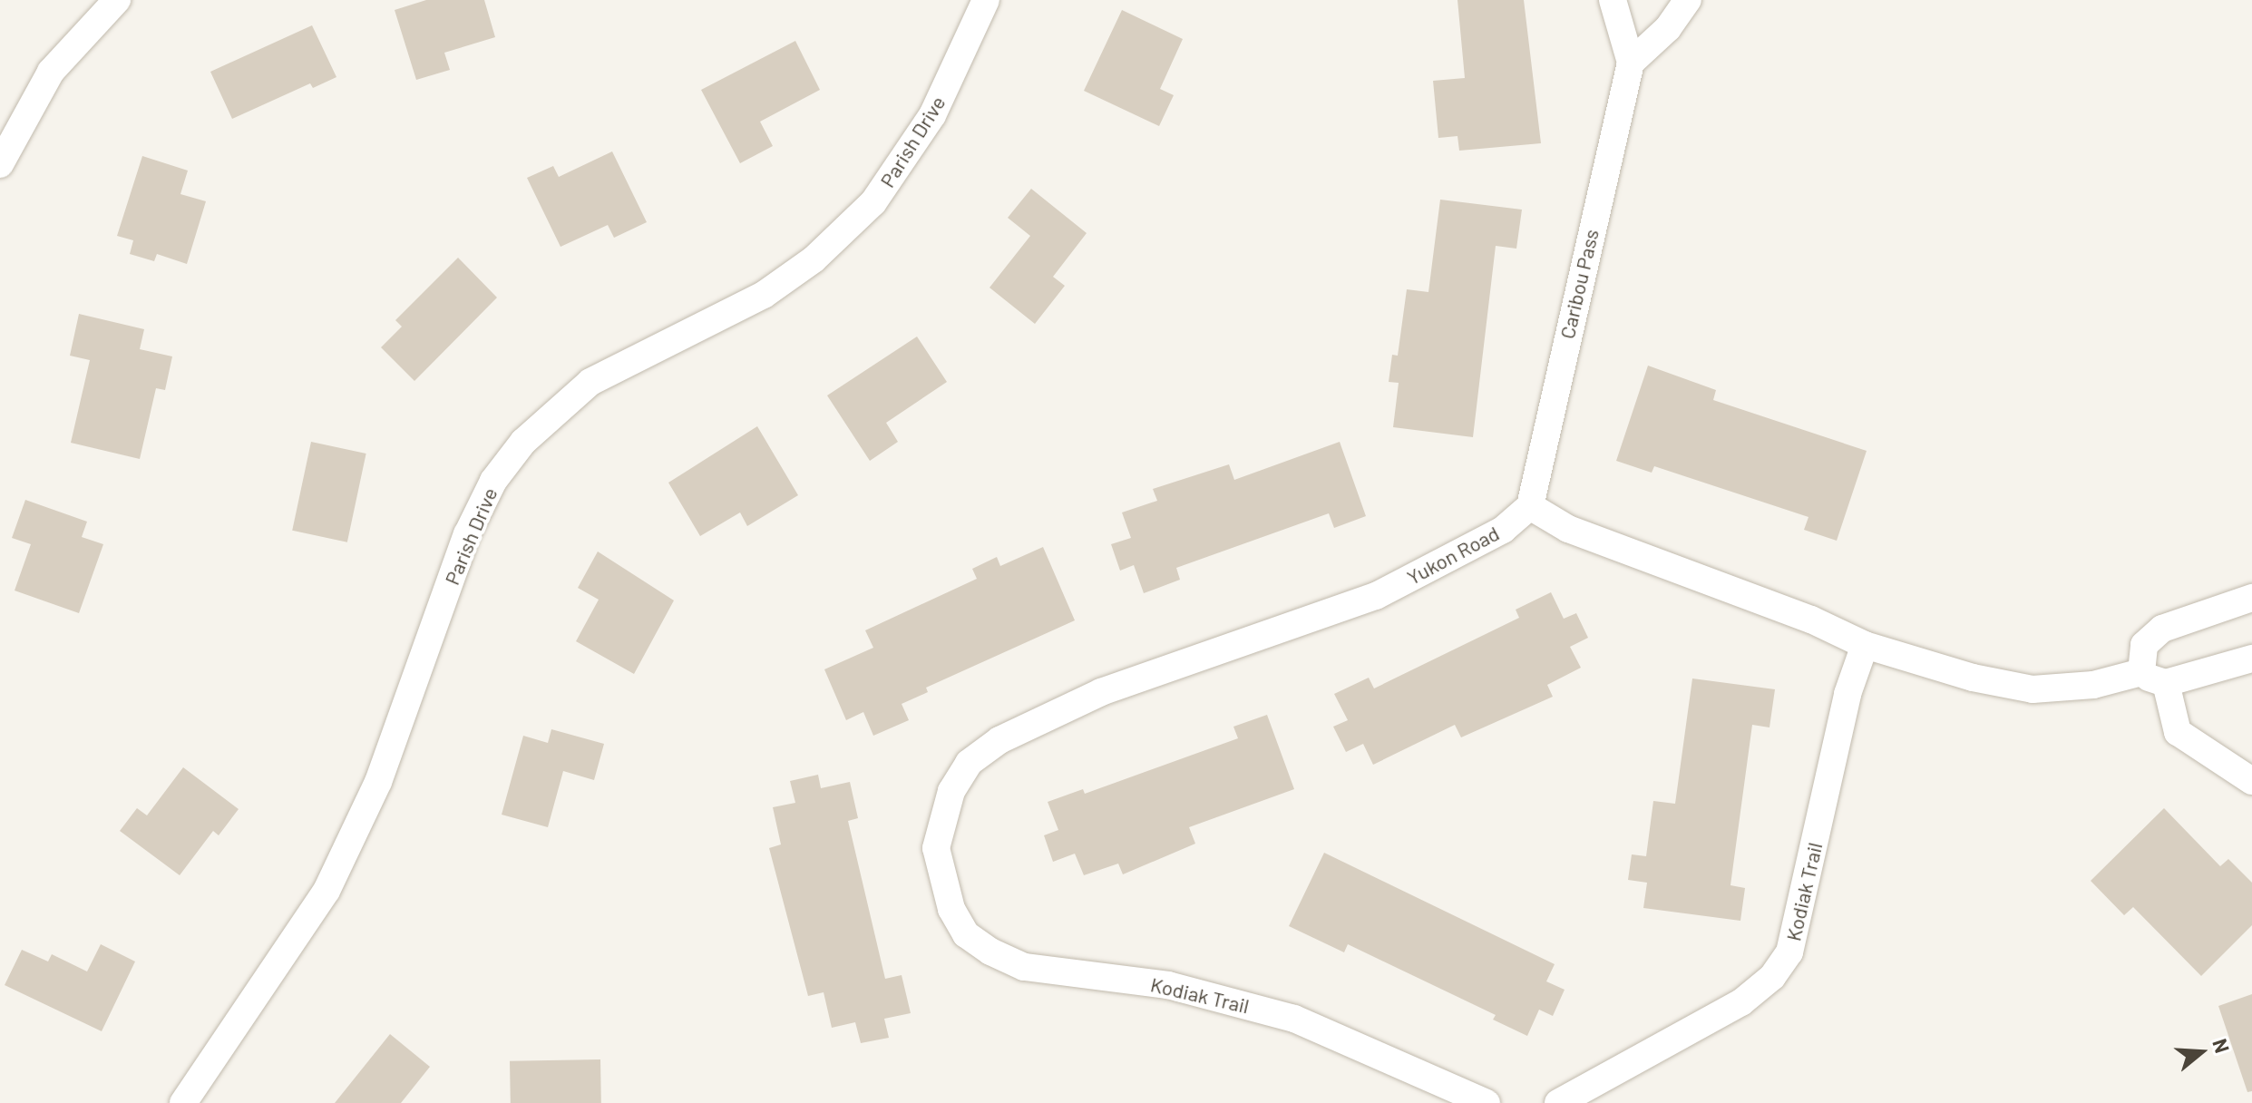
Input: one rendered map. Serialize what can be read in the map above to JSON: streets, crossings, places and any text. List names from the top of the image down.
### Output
{
  "streets": {
    "street": [
      "Parish Drive",
      "Caribou Pass",
      "Yukon Road",
      "Kodiak Trail"
    ]
  },
  "crossings": [
    ["Caribou Pass", "Yukon Road"],
    ["Yukon Road", "Kodiak Trail"]
  ],
  "north": "right"
}
